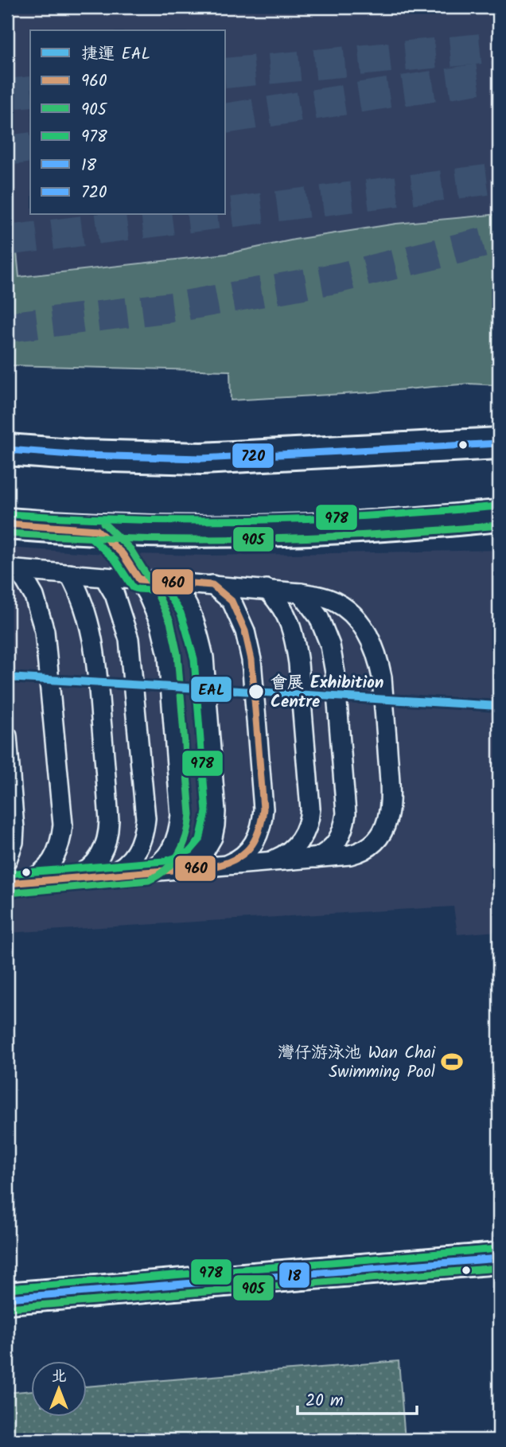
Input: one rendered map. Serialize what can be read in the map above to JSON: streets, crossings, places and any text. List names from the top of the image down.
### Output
{
  "places": {
    "other": ["會展 Exhibition Centre"],
    "sports": ["灣仔游泳池 Wan Chai Swimming Pool"]
  },
  "lines": [
    "transit line 720",
    "transit line 978",
    "transit line 905",
    "transit line 960",
    "metro line EAL",
    "transit line 18"
  ],
  "legend": [
    "捷運 EAL",
    "960",
    "905",
    "978",
    "18",
    "720"
  ],
  "scale_bar": "20 m",
  "north": "top"
}
